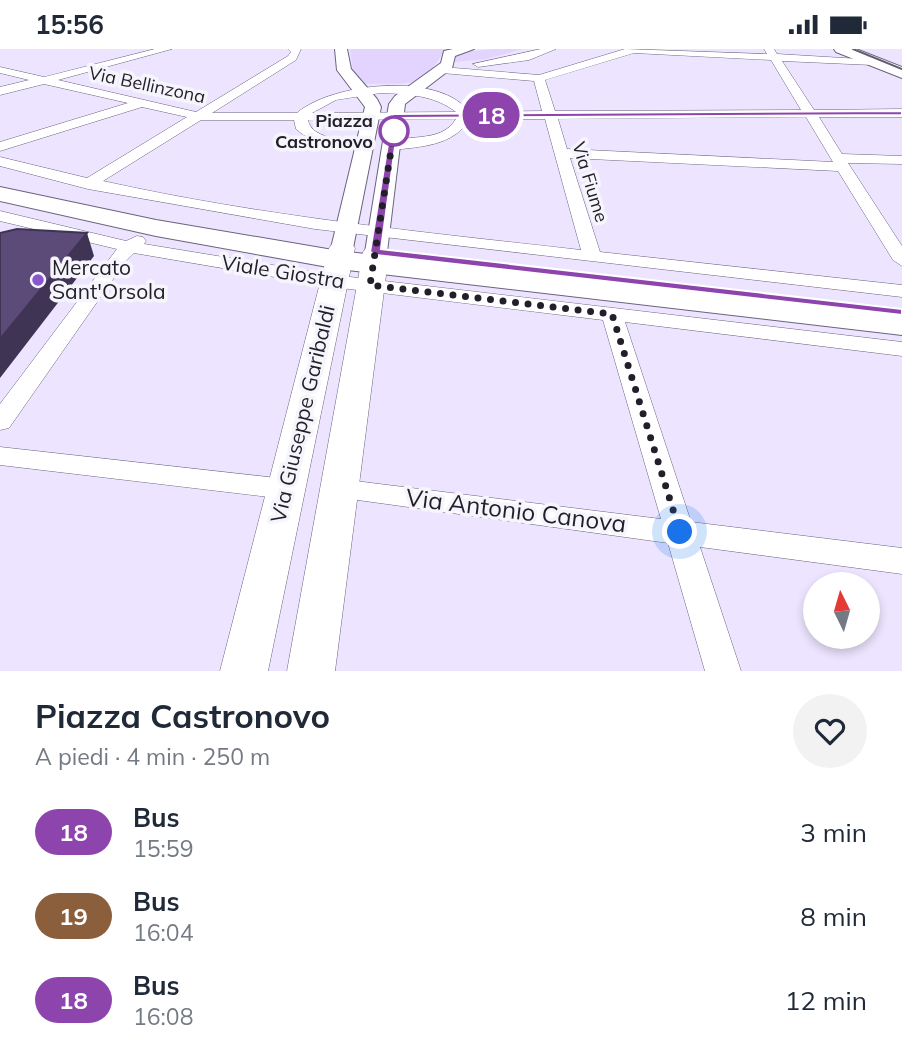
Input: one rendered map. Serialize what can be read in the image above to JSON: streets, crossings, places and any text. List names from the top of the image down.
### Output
{
  "streets": {
    "main road": ["Viale Giostra", "Via Giuseppe Garibaldi"],
    "street": ["Via Bellinzona", "Via Fiume", "Via Antonio Canova"]
  },
  "crossings": [
    ["Via Bellinzona", "Via Fiume"],
    ["Via Bellinzona", "Via Giuseppe Garibaldi"],
    ["Via Fiume", "Viale Giostra"],
    ["Viale Giostra", "Via Giuseppe Garibaldi"],
    ["Via Giuseppe Garibaldi", "Via Antonio Canova"]
  ],
  "places": ["Piazza Castronovo", "Mercato Sant'Orsola"],
  "lines": ["bus line 18"],
  "north": "top",
  "page": {
    "status": "15:56",
    "on_map": "18",
    "heading": ["Piazza Castronovo", "A piedi · 4 min · 250 m"],
    "list": [
      {
        "mark": "18",
        "name": "Bus",
        "note": "15:59",
        "value": "3 min"
      },
      {
        "mark": "19",
        "name": "Bus",
        "note": "16:04",
        "value": "8 min"
      },
      {
        "mark": "18",
        "name": "Bus",
        "note": "16:08",
        "value": "12 min"
      }
    ]
  }
}
